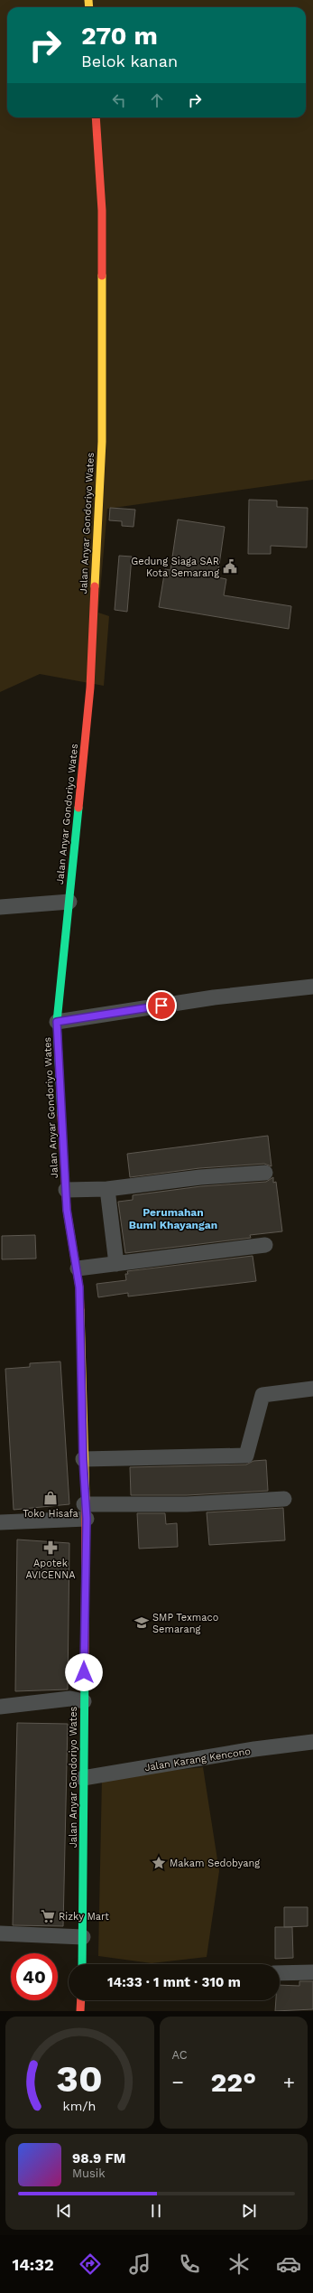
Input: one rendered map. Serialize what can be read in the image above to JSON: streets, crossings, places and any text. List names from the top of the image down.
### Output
{
  "streets": {
    "street": ["Jalan Anyar Gondoriyo Wates", "Jalan Karang Kencono"]
  },
  "crossings": [
    ["Jalan Anyar Gondoriyo Wates", "Jalan Karang Kencono"]
  ],
  "districts": ["Perumahan Bumi Khayangan"],
  "places": {
    "public building": ["Gedung Siaga SAR Kota Semarang"],
    "shop": ["Toko Hisafa"],
    "pharmacy": ["Apotek AVICENNA"],
    "school or university": ["SMP Texmaco Semarang"],
    "place": ["Makam Sedobyang"],
    "supermarket": ["Rizky Mart"]
  },
  "page": {
    "turn": ["270 m", "Belok kanan"],
    "limit": "40",
    "trip": "14:33 · 1 mnt · 310 m",
    "tile": "AC",
    "heat": ["−", "22°", "+"],
    "song": ["98.9 FM", "Musik"],
    "tabs": "14:32",
    "gauge": ["30", "km/h"]
  }
}
